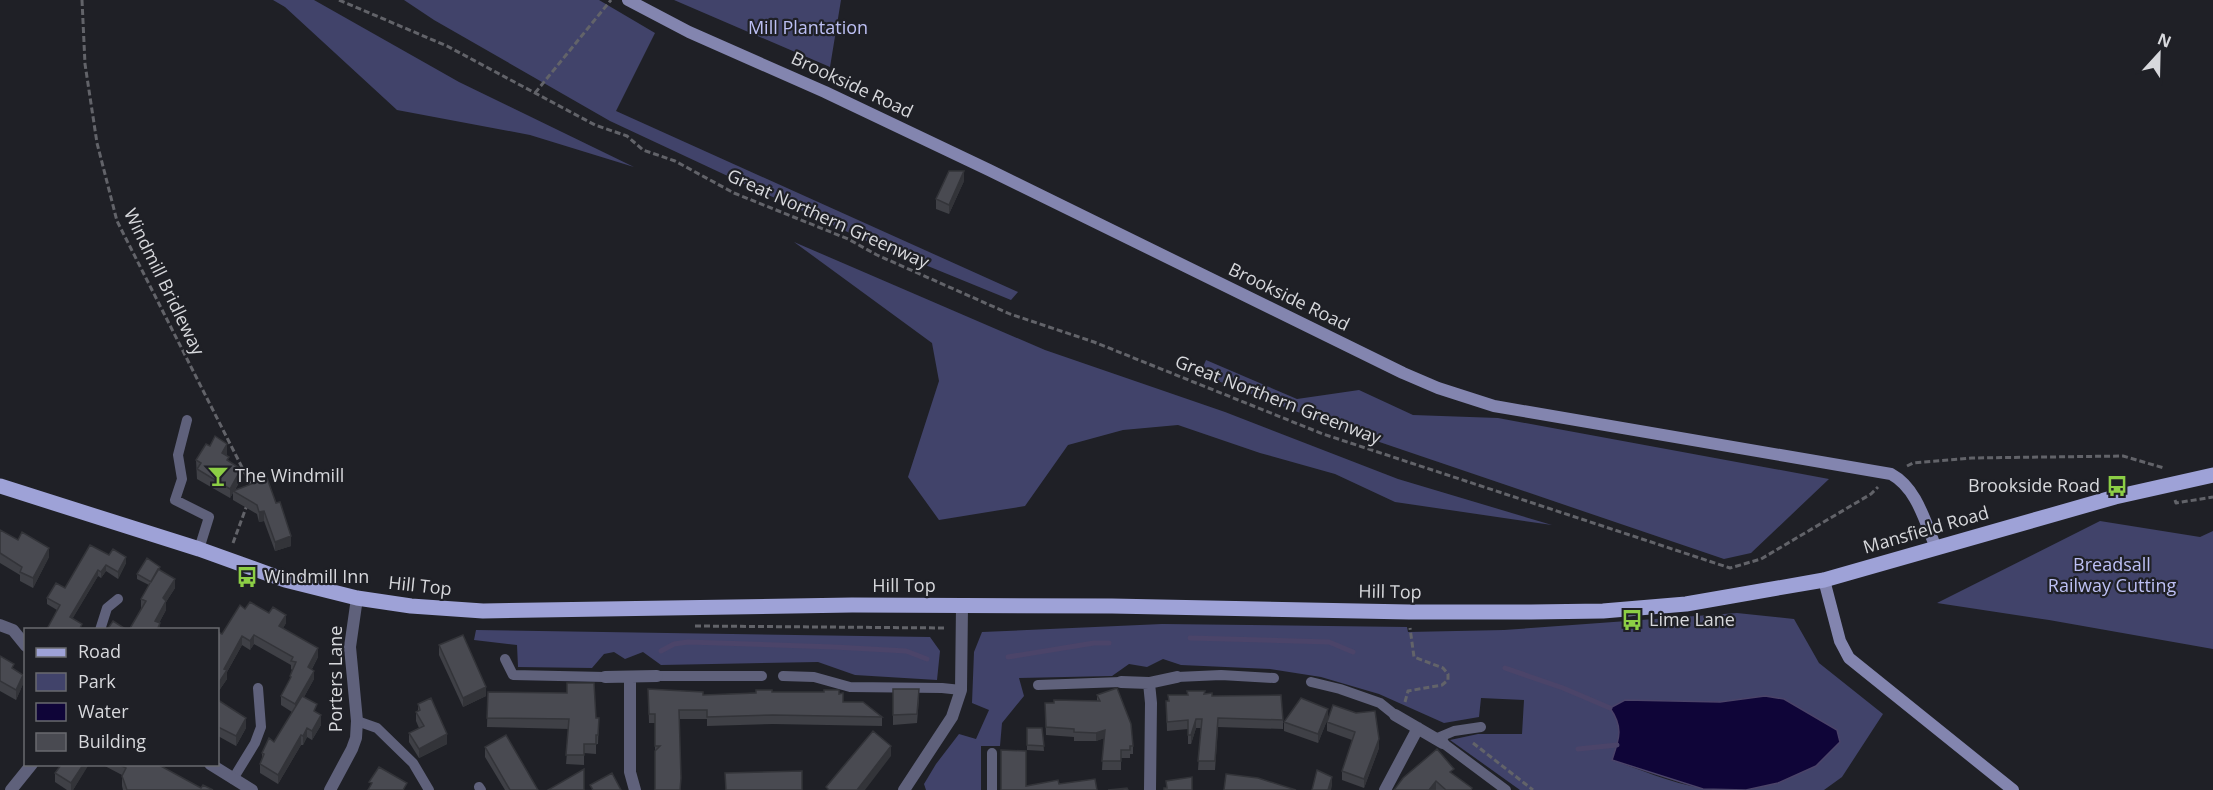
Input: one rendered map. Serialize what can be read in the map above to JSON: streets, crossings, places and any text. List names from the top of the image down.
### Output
{
  "streets": {
    "main road": ["Mansfield Road", "Hill Top"],
    "street": ["Brookside Road", "Porters Lane"],
    "path": ["Great Northern Greenway", "Windmill Bridleway"]
  },
  "crossings": [
    ["Brookside Road", "Great Northern Greenway"],
    ["Great Northern Greenway", "Mansfield Road"],
    ["Mansfield Road", "Hill Top"],
    ["Hill Top", "Porters Lane"]
  ],
  "parks": ["Mill Plantation", "Breadsall Railway Cutting"],
  "places": {
    "bar": ["The Windmill"],
    "bus stop": ["Brookside Road", "Windmill Inn", "Lime Lane"]
  },
  "legend": [
    "Road",
    "Park",
    "Water",
    "Building"
  ],
  "north": "top"
}
